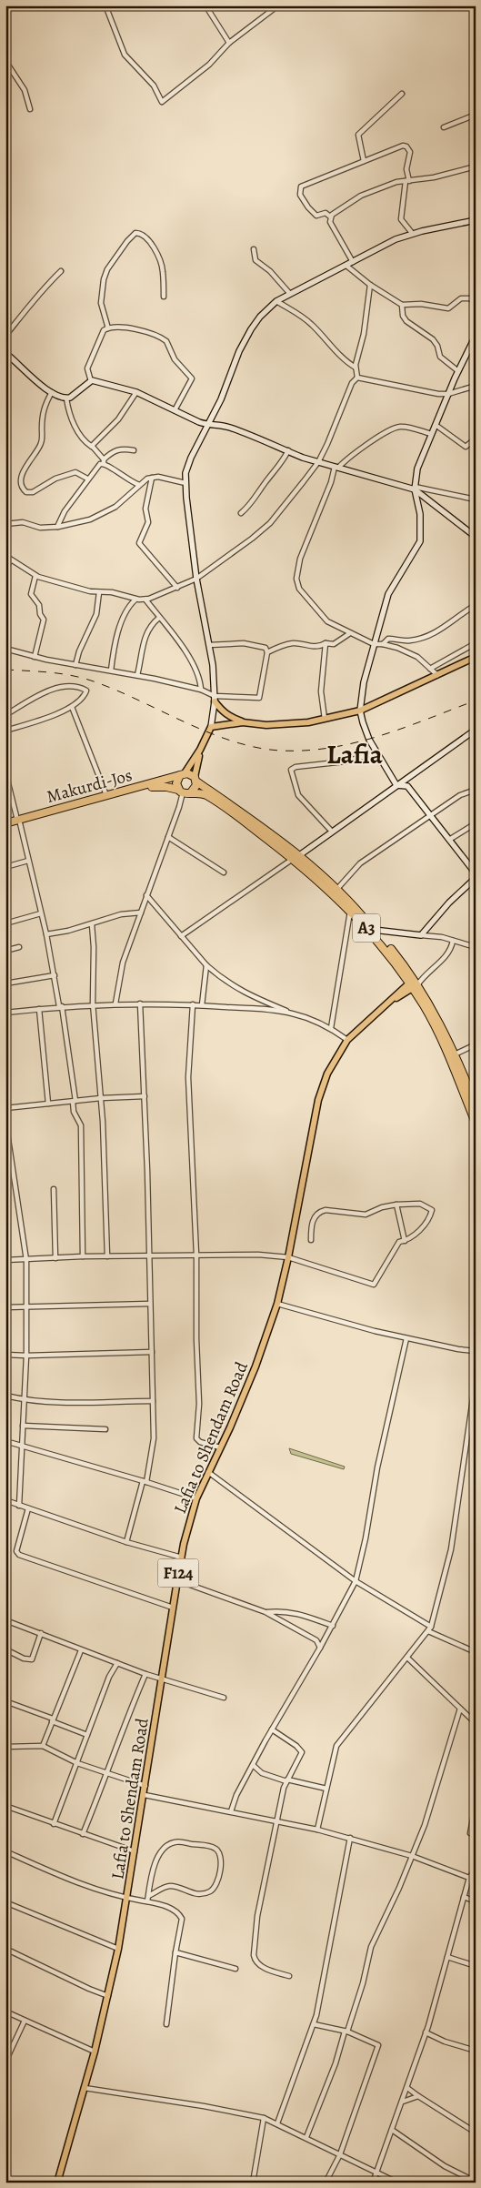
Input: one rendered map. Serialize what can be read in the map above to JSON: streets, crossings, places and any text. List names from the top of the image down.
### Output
{
  "streets": {
    "highway": ["Makurdi-Jos", "A3"],
    "main road": ["Lafia to Shendam Road", "F124"]
  },
  "crossings": [
    ["Makurdi-Jos", "A3"],
    ["A3", "Lafia to Shendam Road"]
  ],
  "districts": ["Lafia"]
}
